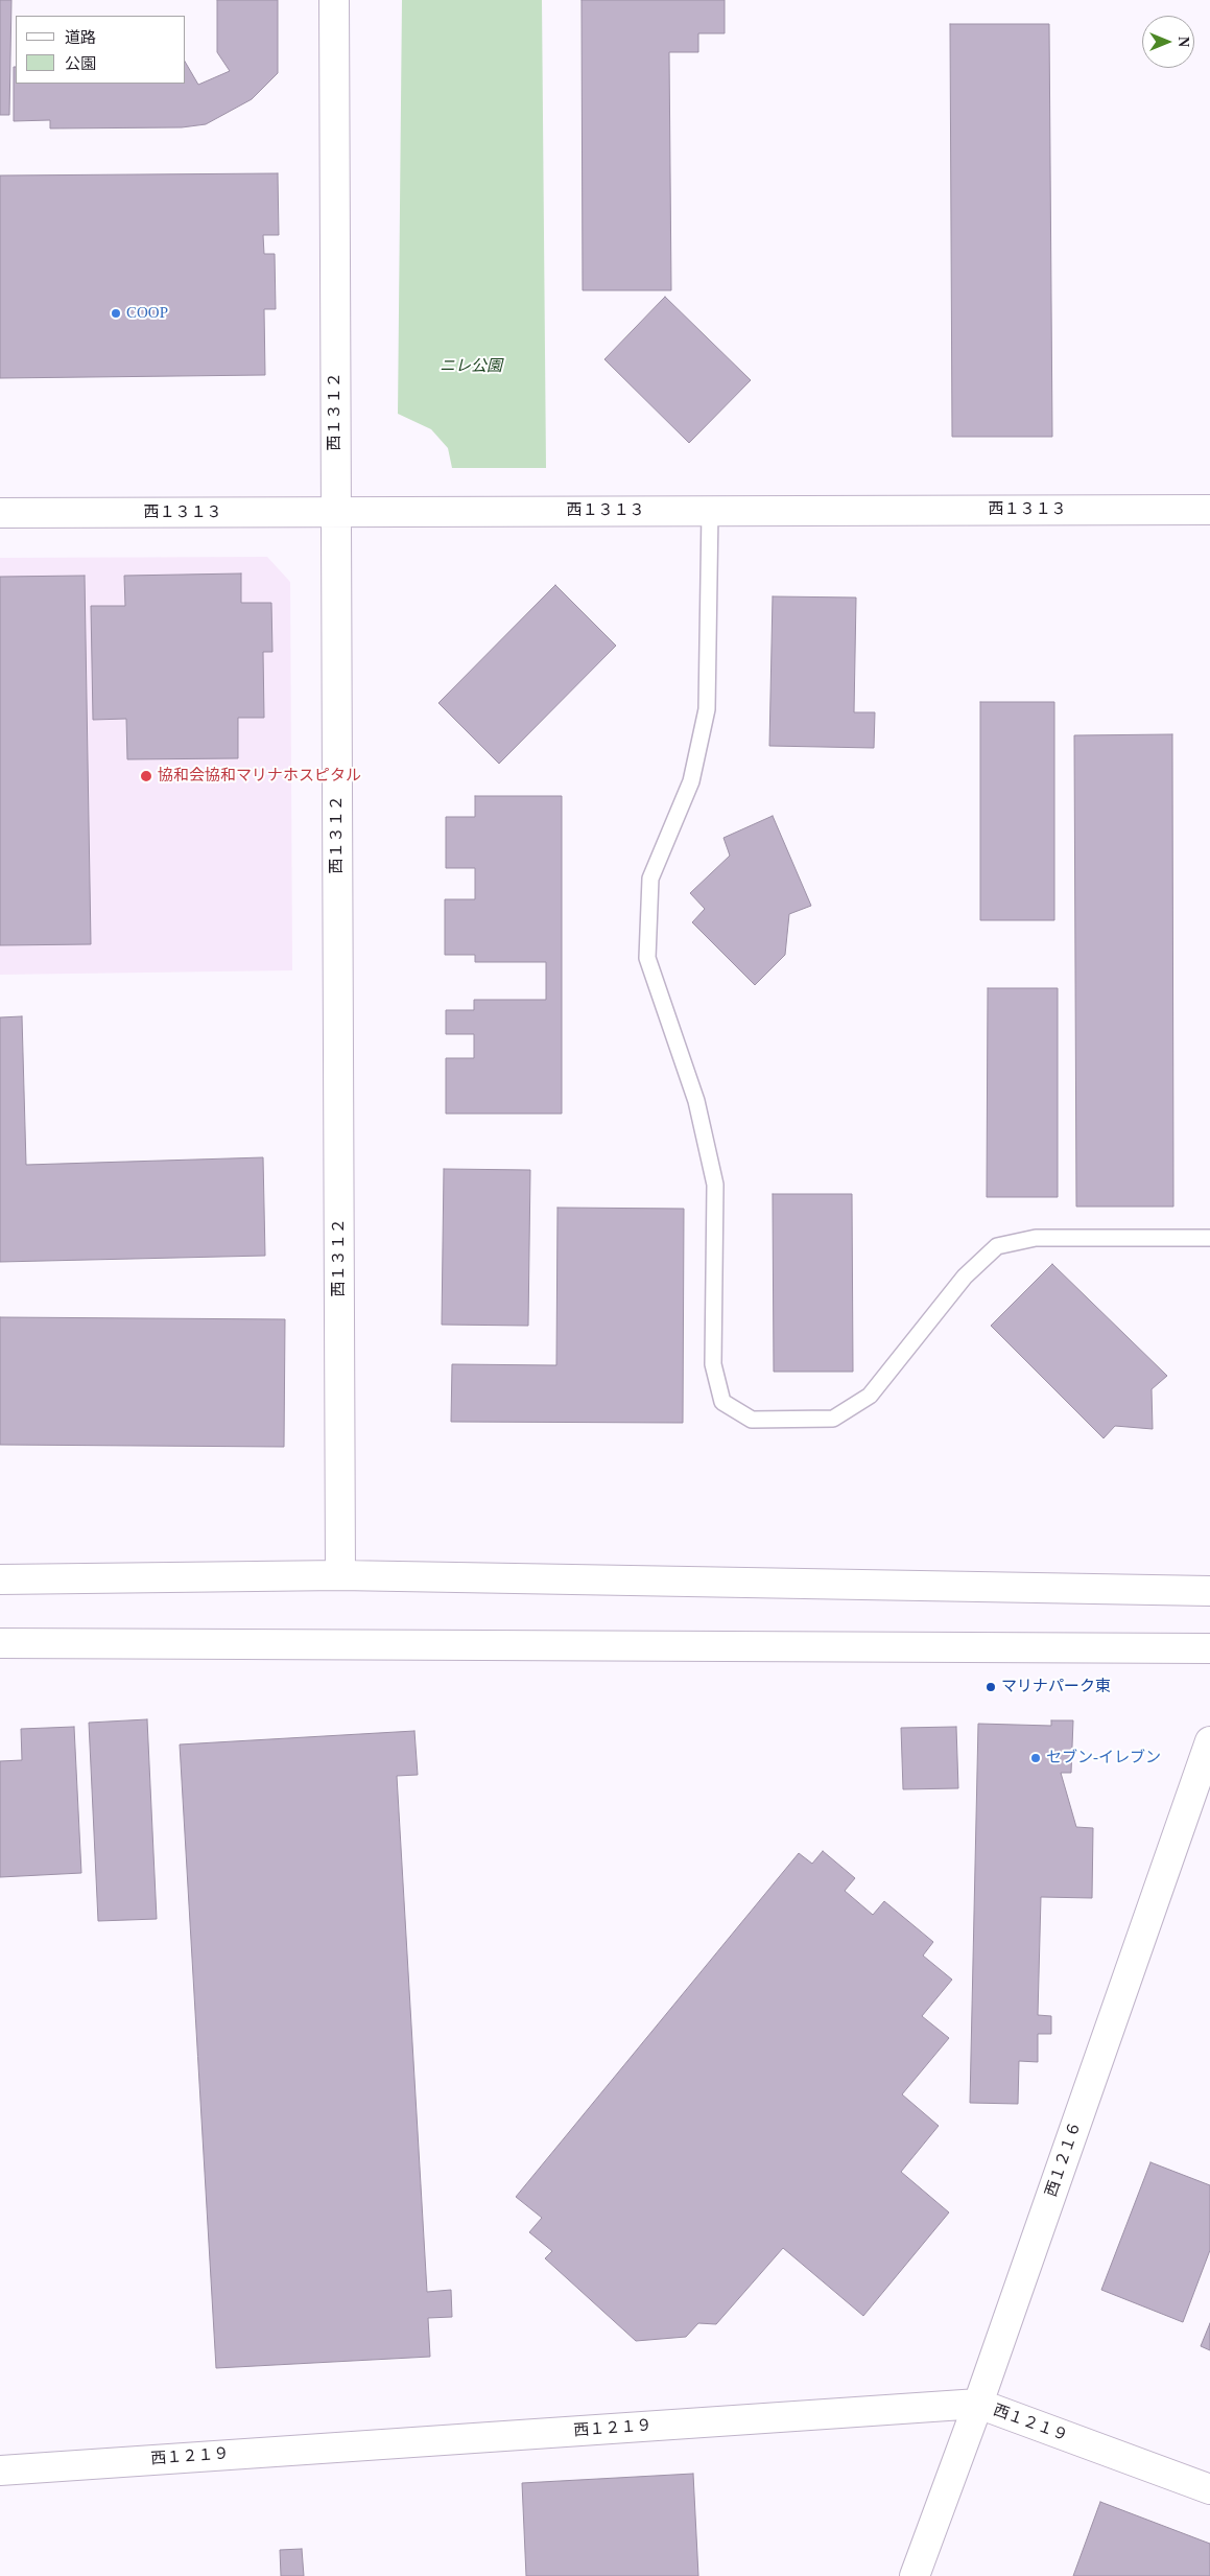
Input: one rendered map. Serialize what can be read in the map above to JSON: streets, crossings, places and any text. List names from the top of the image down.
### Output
{
  "streets": {
    "street": [
      "西１３１２",
      "西１３１３",
      "西１２１６",
      "西１２１９"
    ]
  },
  "crossings": [
    ["西１３１２", "西１３１３"],
    ["西１２１６", "西１２１９"]
  ],
  "parks": ["ニレ公園"],
  "places": [
    "COOP",
    "協和会協和マリナホスピタル",
    "マリナパーク東",
    "セブン-イレブン"
  ],
  "legend": ["道路", "公園"],
  "north": "right"
}
